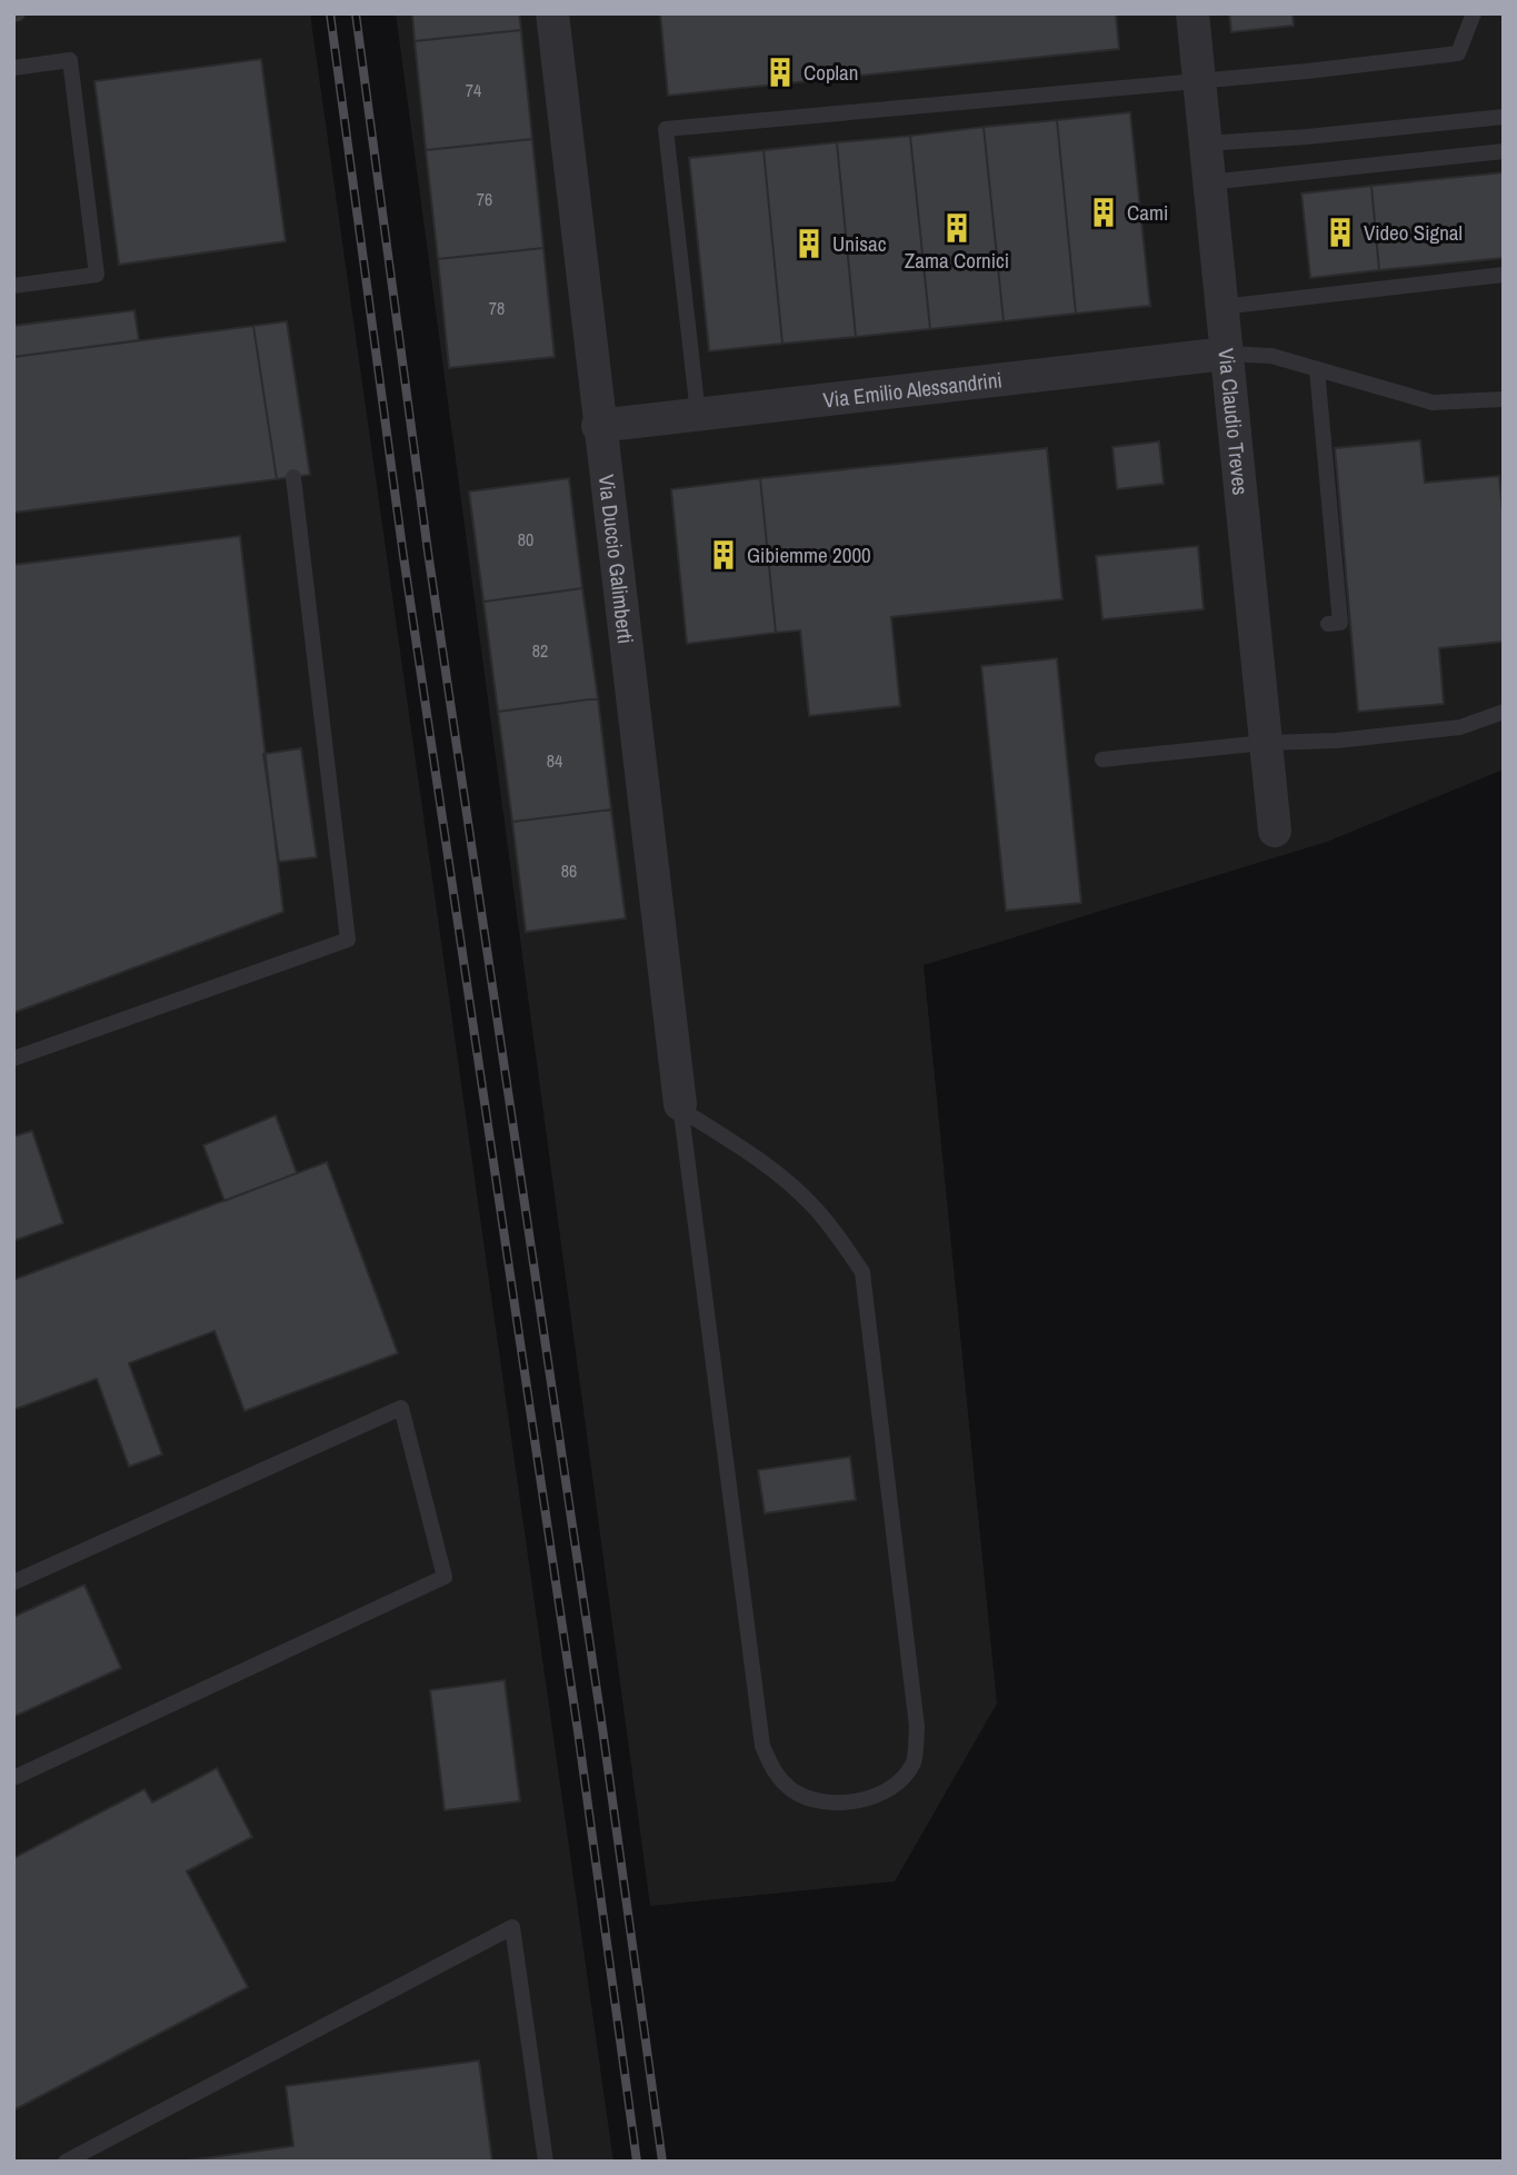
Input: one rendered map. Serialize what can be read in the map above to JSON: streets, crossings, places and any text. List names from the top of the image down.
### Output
{
  "streets": {
    "street": ["Via Emilio Alessandrini", "Via Claudio Treves", "Via Duccio Galimberti"]
  },
  "crossings": [
    ["Via Emilio Alessandrini", "Via Claudio Treves"],
    ["Via Emilio Alessandrini", "Via Duccio Galimberti"]
  ],
  "places": {
    "building": [
      "Coplan",
      "Cami",
      "Zama Cornici",
      "Video Signal",
      "Unisac",
      "Gibiemme 2000"
    ]
  },
  "house_numbers": [
    "74",
    "76",
    "78",
    "80",
    "82",
    "84",
    "86"
  ]
}
